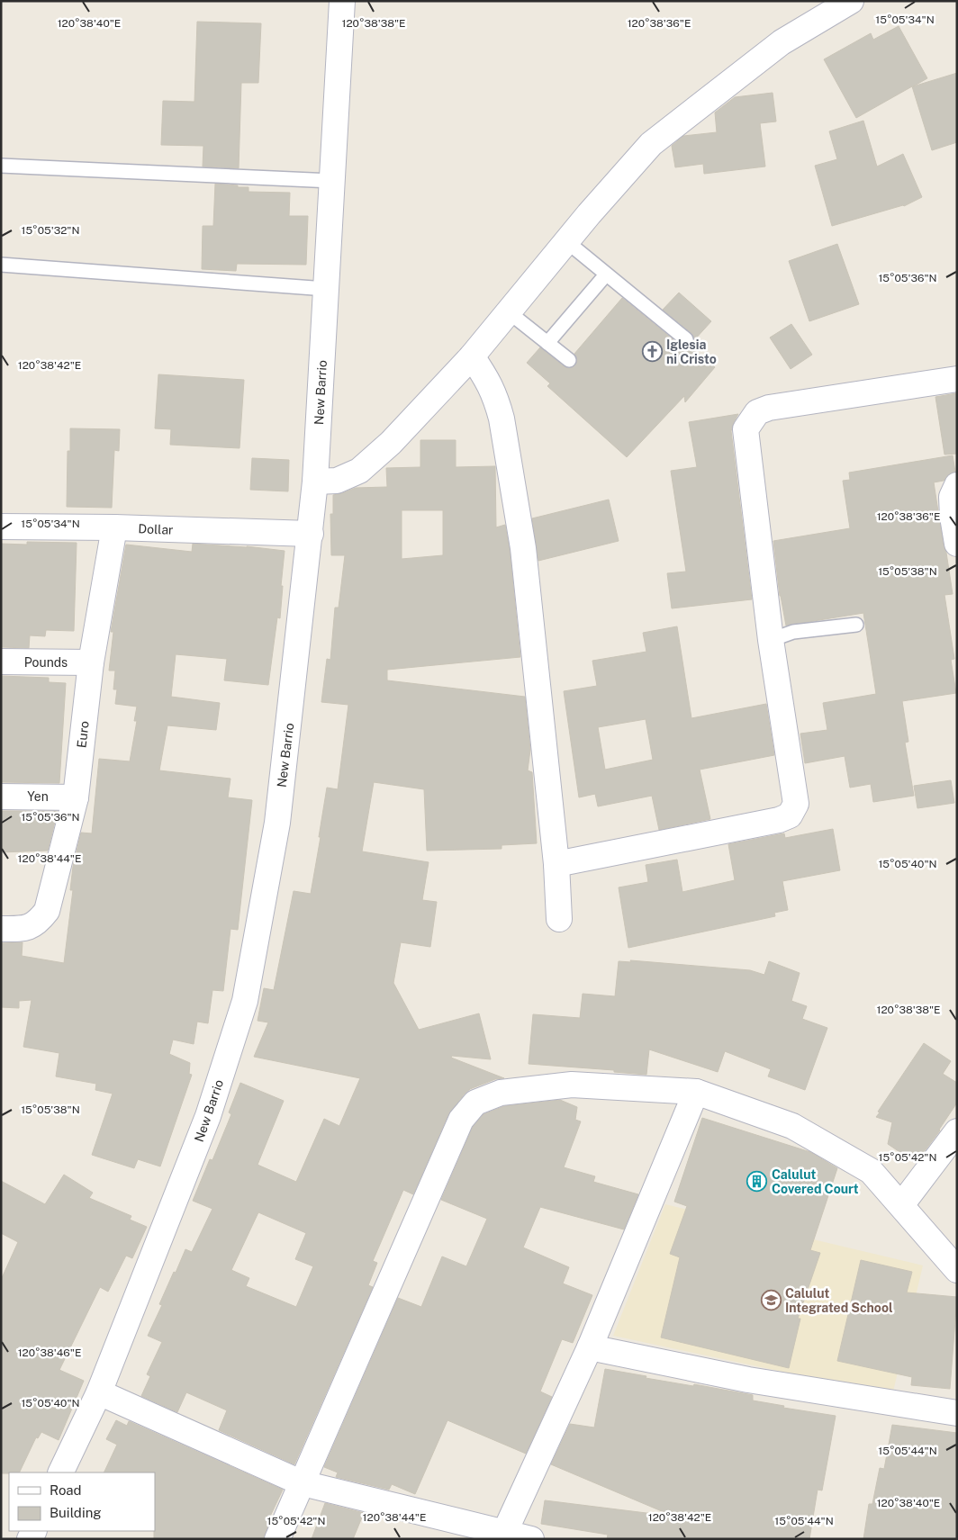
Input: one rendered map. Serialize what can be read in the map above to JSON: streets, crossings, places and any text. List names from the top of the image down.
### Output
{
  "streets": {
    "street": [
      "New Barrio",
      "Dollar",
      "Pounds",
      "Euro",
      "Yen"
    ]
  },
  "crossings": [
    ["New Barrio", "Dollar"],
    ["Dollar", "Euro"],
    ["Pounds", "Euro"],
    ["Euro", "Yen"]
  ],
  "places": {
    "church": ["Iglesia ni Cristo"],
    "building": ["Calulut Covered Court"],
    "school or university": ["Calulut Integrated School"]
  },
  "legend": ["Road", "Building"],
  "coordinates": [
    "15°05'34\"N",
    "120°38'40\"E",
    "120°38'38\"E",
    "120°38'36\"E",
    "15°05'32\"N",
    "15°05'36\"N",
    "120°38'42\"E",
    "15°05'38\"N",
    "120°38'44\"E",
    "15°05'40\"N",
    "15°05'42\"N",
    "120°38'46\"E",
    "15°05'44\"N"
  ]
}
